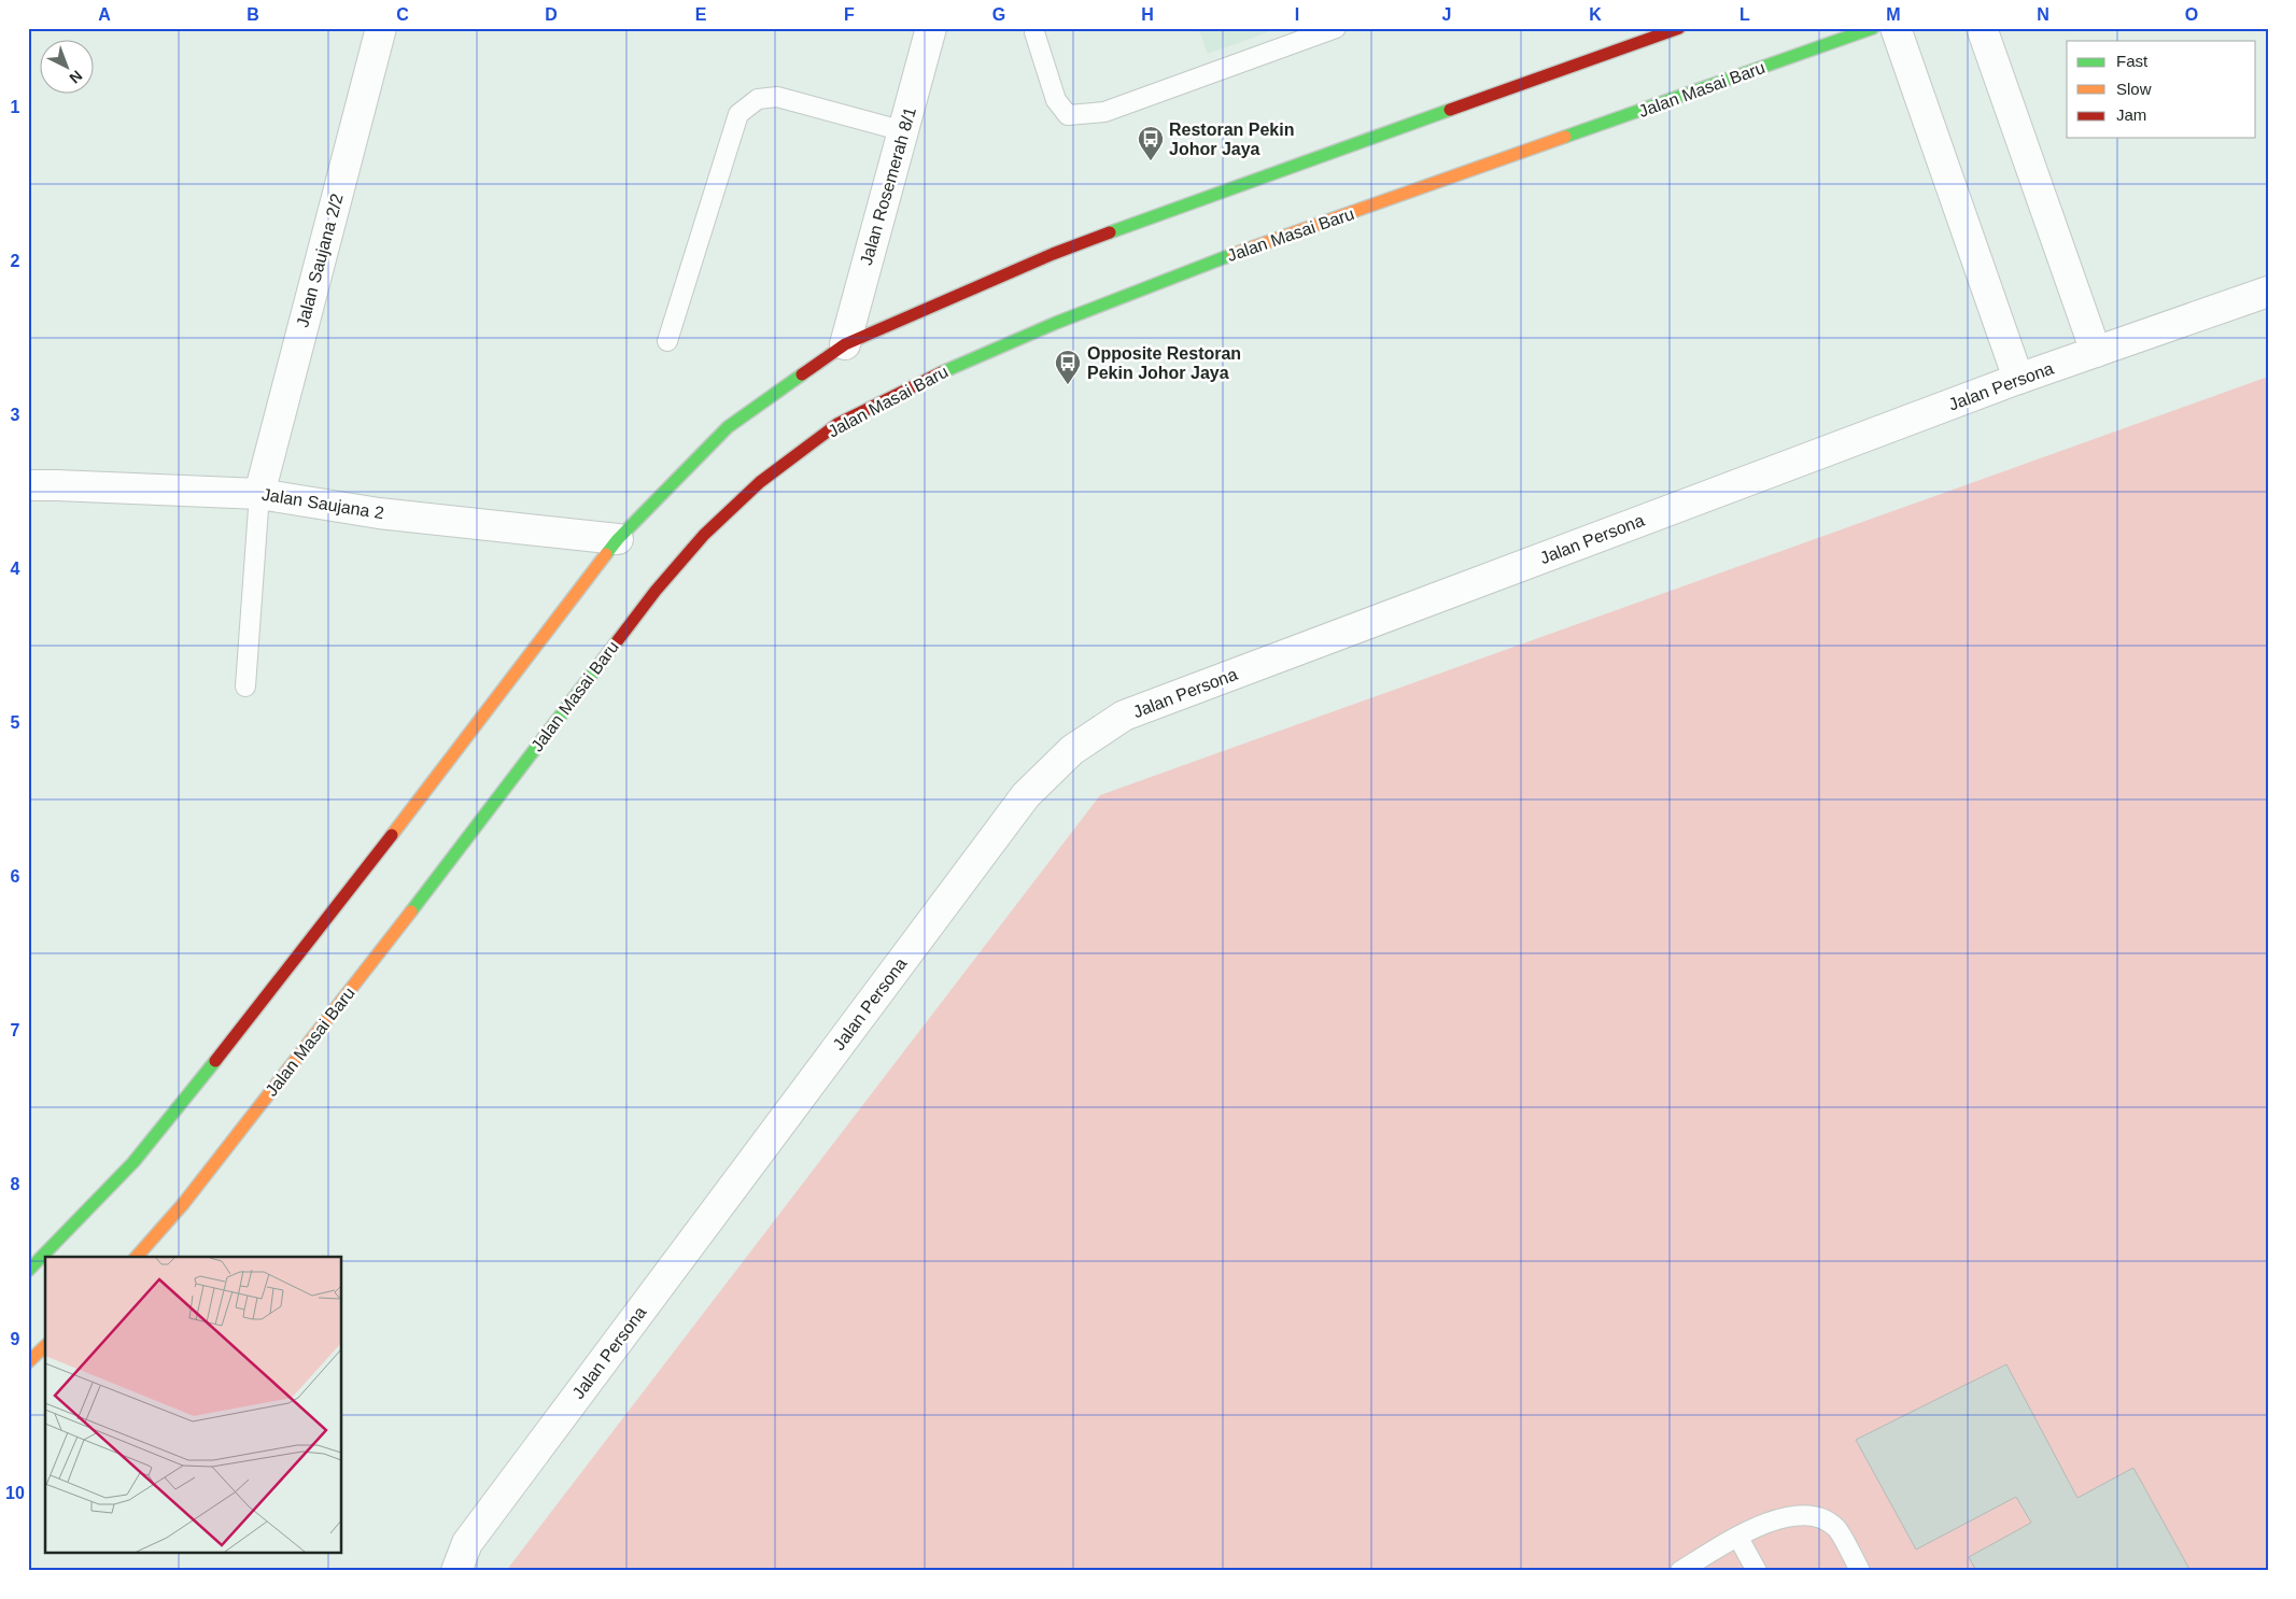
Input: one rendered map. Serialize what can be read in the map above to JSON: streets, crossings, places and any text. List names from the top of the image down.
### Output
{
  "streets": {
    "main road": ["Jalan Masai Baru"],
    "street": [
      "Jalan Rosemerah 8/1",
      "Jalan Saujana 2/2",
      "Jalan Persona",
      "Jalan Saujana 2"
    ]
  },
  "crossings": [
    ["Jalan Saujana 2/2", "Jalan Saujana 2"]
  ],
  "places": {
    "bus stop": ["Restoran Pekin Johor Jaya", "Opposite Restoran Pekin Johor Jaya"]
  },
  "legend": ["Fast", "Slow", "Jam"],
  "north": "bottom right",
  "grid": {
    "columns": [
      "A",
      "B",
      "C",
      "D",
      "E",
      "F",
      "G",
      "H",
      "I",
      "J",
      "K",
      "L",
      "M",
      "N",
      "O"
    ],
    "rows": [
      "1",
      "2",
      "3",
      "4",
      "5",
      "6",
      "7",
      "8",
      "9",
      "10"
    ]
  }
}
